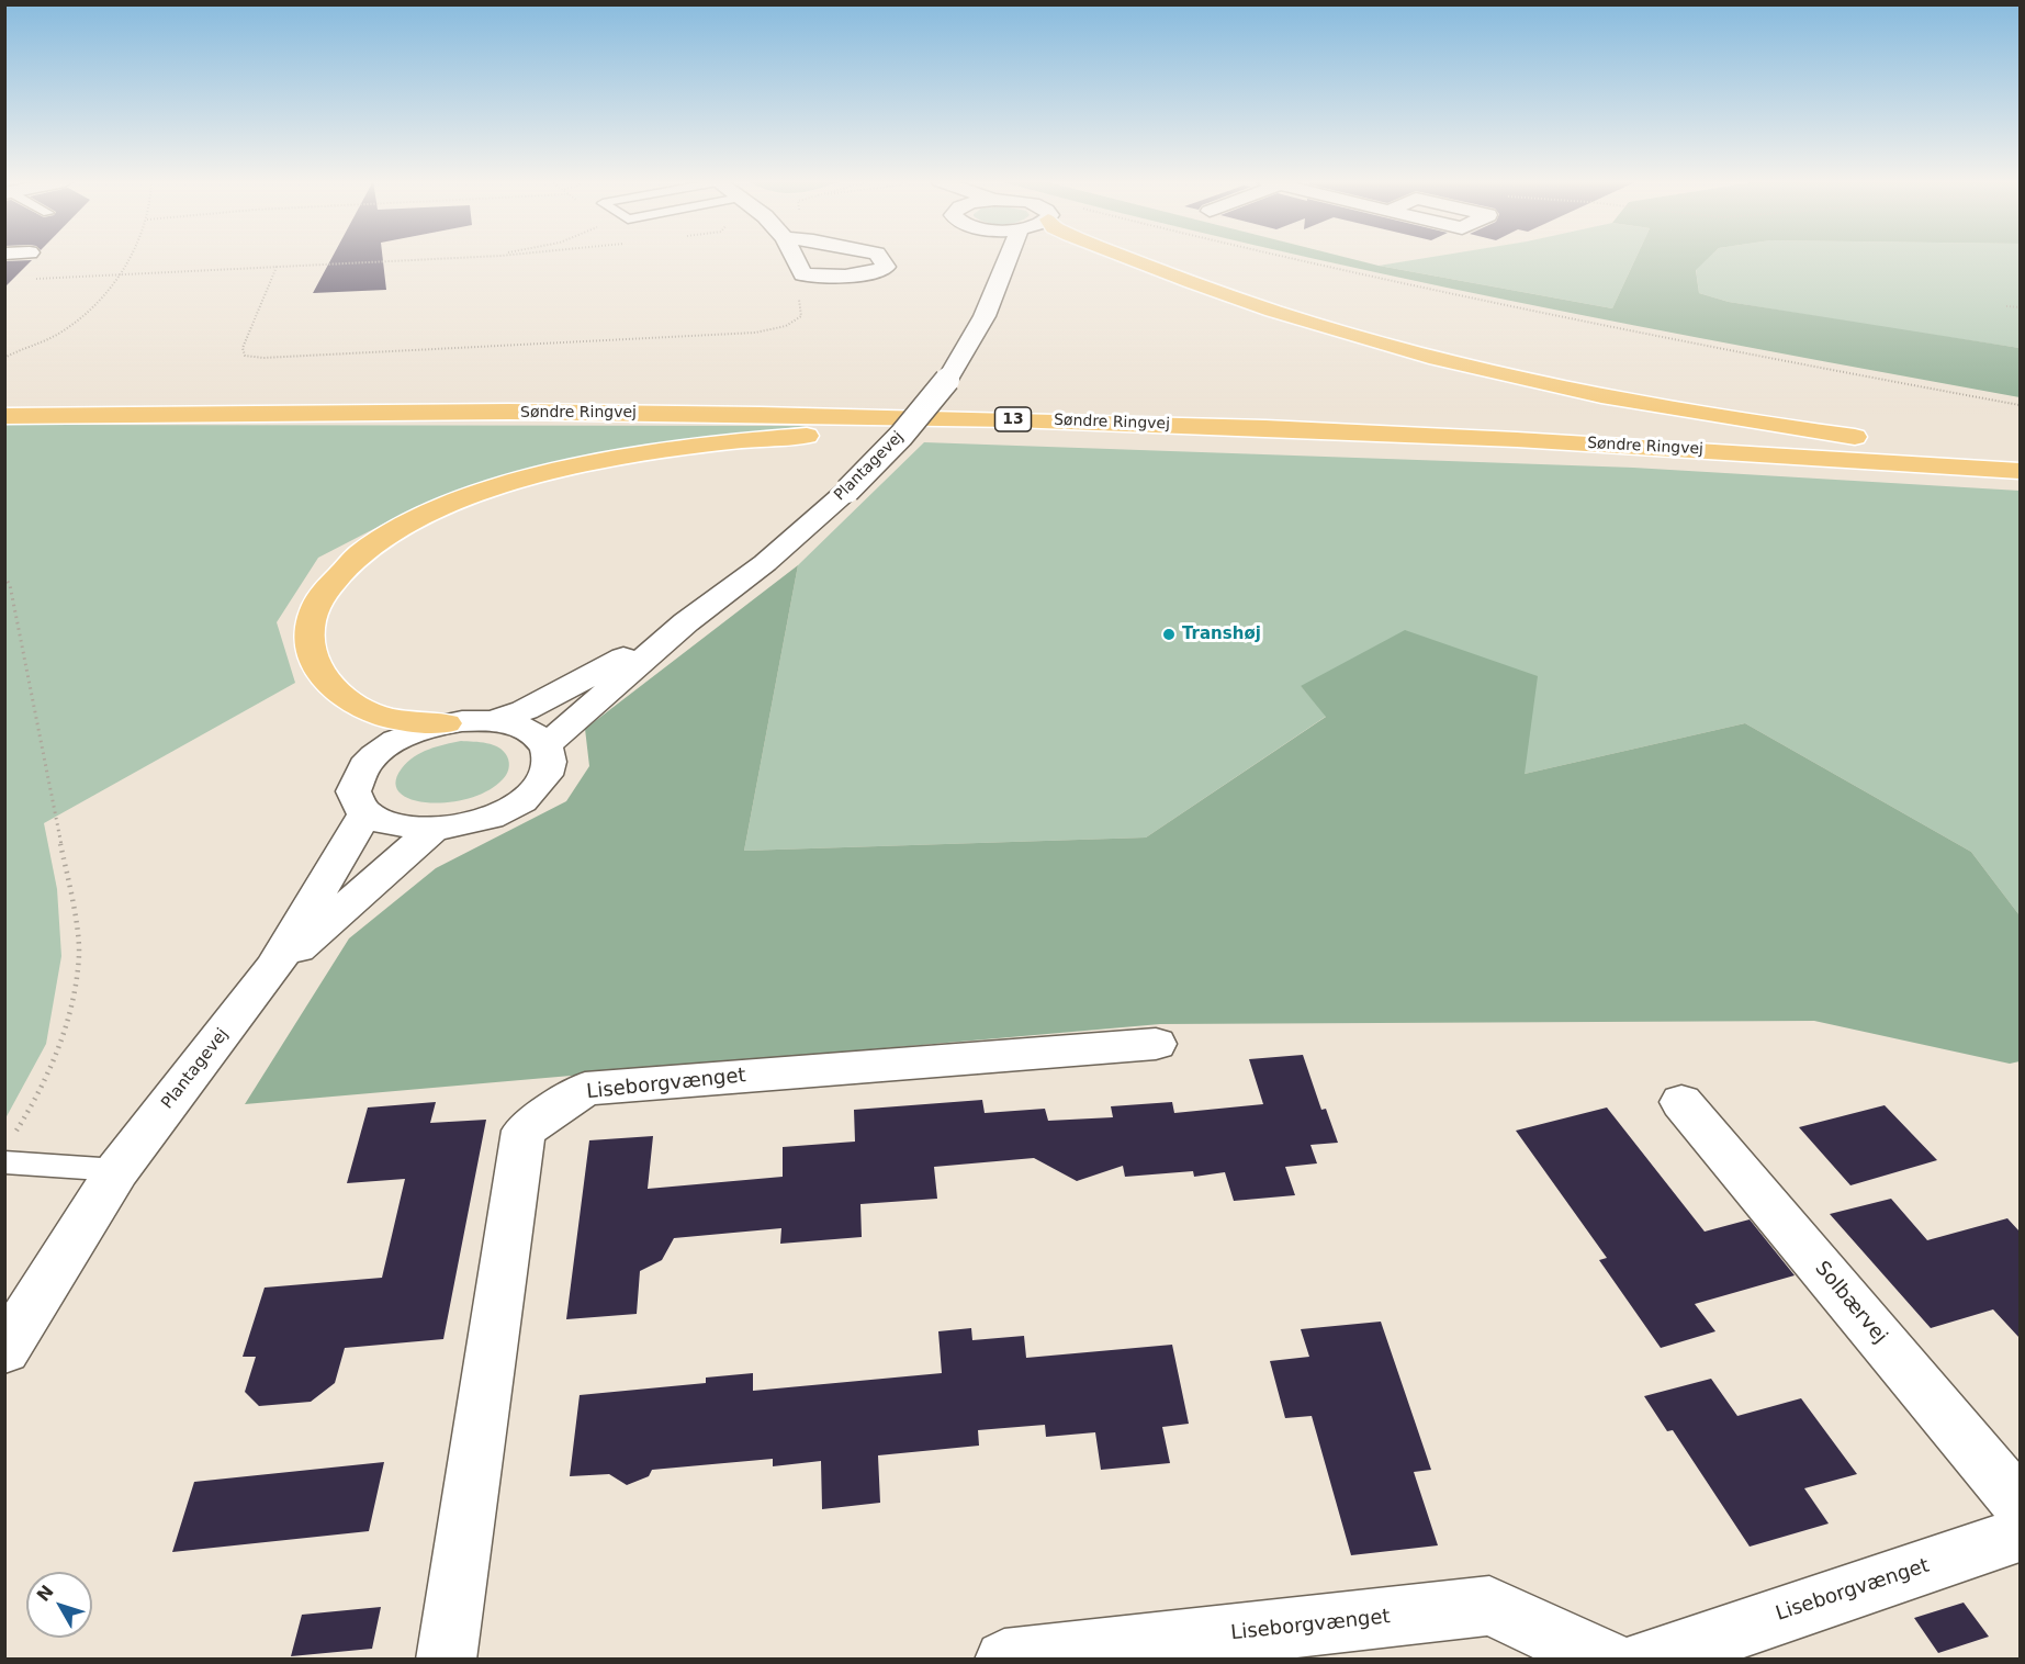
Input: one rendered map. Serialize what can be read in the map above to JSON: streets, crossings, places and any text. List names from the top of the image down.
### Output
{
  "streets": {
    "main road": ["Søndre Ringvej", "13"],
    "street": ["Plantagevej", "Liseborgvænget", "Solbærvej"]
  },
  "places": ["Transhøj"],
  "north": "top left"
}
